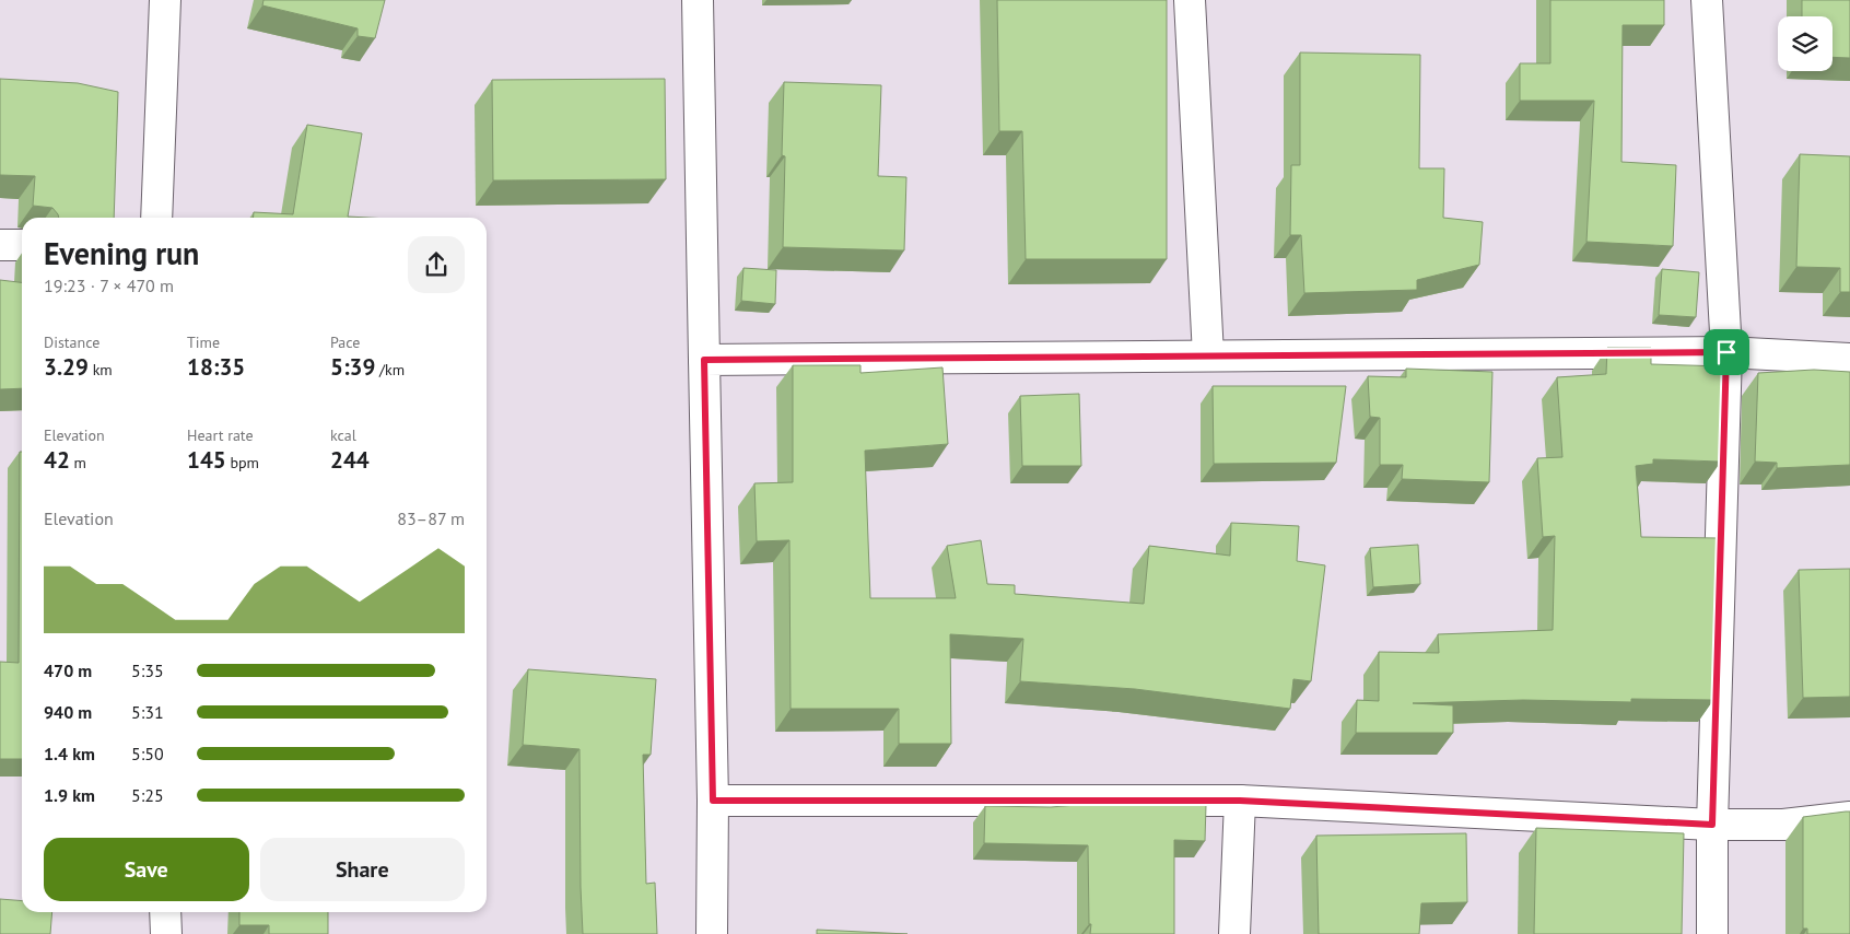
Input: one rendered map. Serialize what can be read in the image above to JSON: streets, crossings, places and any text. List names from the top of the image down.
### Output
{
  "page": {
    "heading": ["Evening run", "19:23 · 7 × 470 m"],
    "stats": [
      ["Distance", "3.29 km"],
      ["Time", "18:35"],
      ["Pace", "5:39 /km"],
      ["Elevation", "42 m"],
      ["Heart rate", "145 bpm"],
      ["kcal", "244"]
    ],
    "chart": ["Elevation", "83–87 m"],
    "list": [
      {
        "name": "470 m",
        "note": "5:35"
      },
      {
        "name": "940 m",
        "note": "5:31"
      },
      {
        "name": "1.4 km",
        "note": "5:50"
      },
      {
        "name": "1.9 km",
        "note": "5:25"
      }
    ],
    "buttons": ["Save", "Share"]
  }
}
